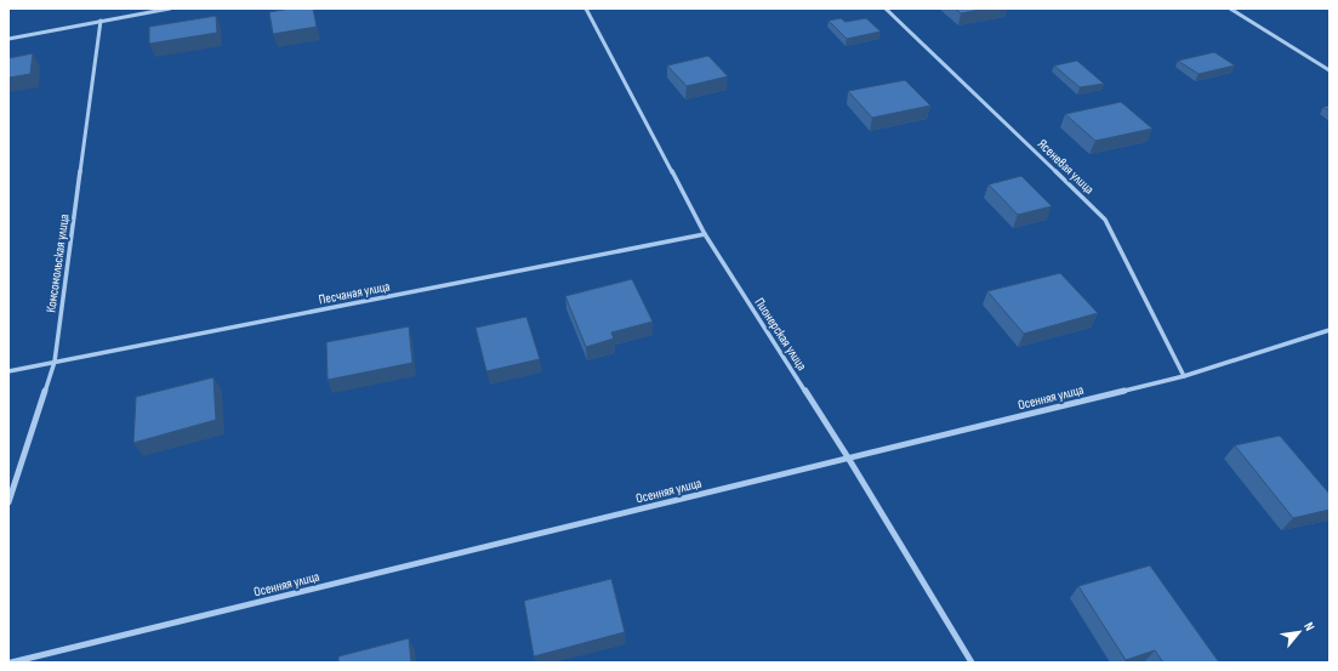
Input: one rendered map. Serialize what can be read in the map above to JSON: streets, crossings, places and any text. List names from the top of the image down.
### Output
{
  "streets": {
    "street": [
      "Ясеневая улица",
      "Комсомольская улица",
      "Песчаная улица",
      "Пионерская улица",
      "Осенняя улица"
    ]
  },
  "crossings": [
    ["Ясеневая улица", "Осенняя улица"],
    ["Комсомольская улица", "Песчаная улица"],
    ["Песчаная улица", "Пионерская улица"],
    ["Пионерская улица", "Осенняя улица"]
  ],
  "north": "top right"
}
